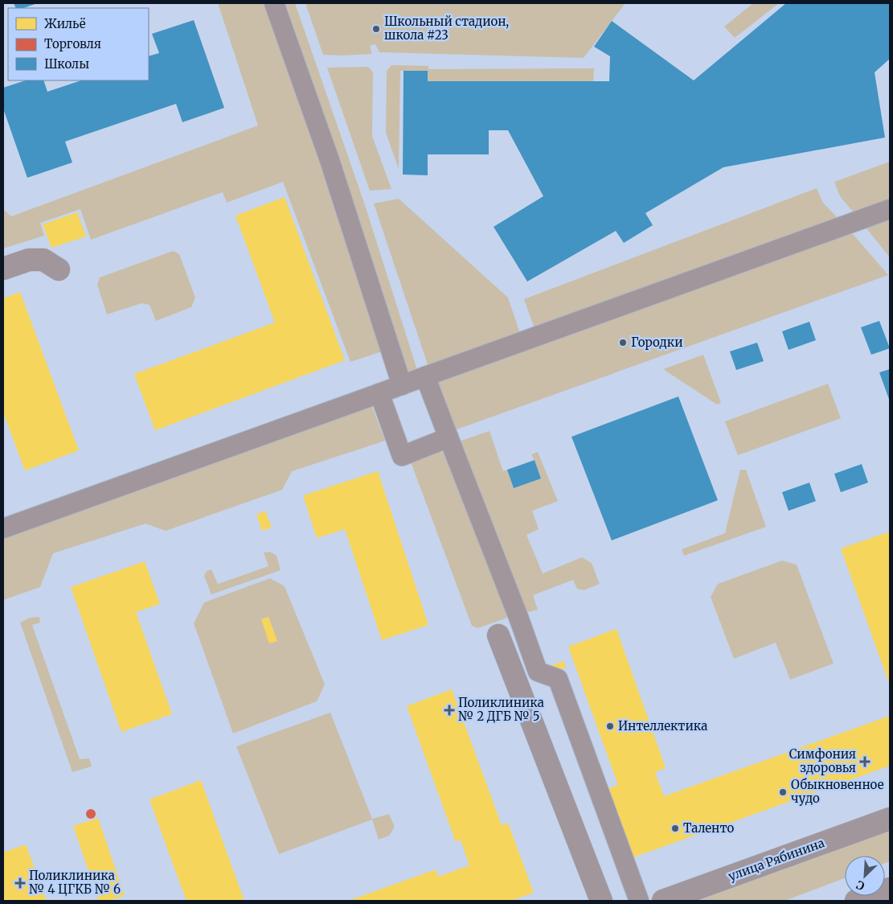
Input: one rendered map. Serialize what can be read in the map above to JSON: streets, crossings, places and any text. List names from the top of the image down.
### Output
{
  "streets": {
    "street": ["улица Рябинина"]
  },
  "places": {
    "other": [
      "Школьный стадион, школа #23",
      "Городки",
      "Интеллектика",
      "Обыкновенное чудо",
      "Таленто"
    ],
    "health": ["Поликлиника № 2 ДГБ № 5", "Симфония здоровья", "Поликлиника № 4 ЦГКБ № 6"]
  },
  "legend": ["Жильё", "Торговля", "Школы"],
  "north": "bottom left"
}
